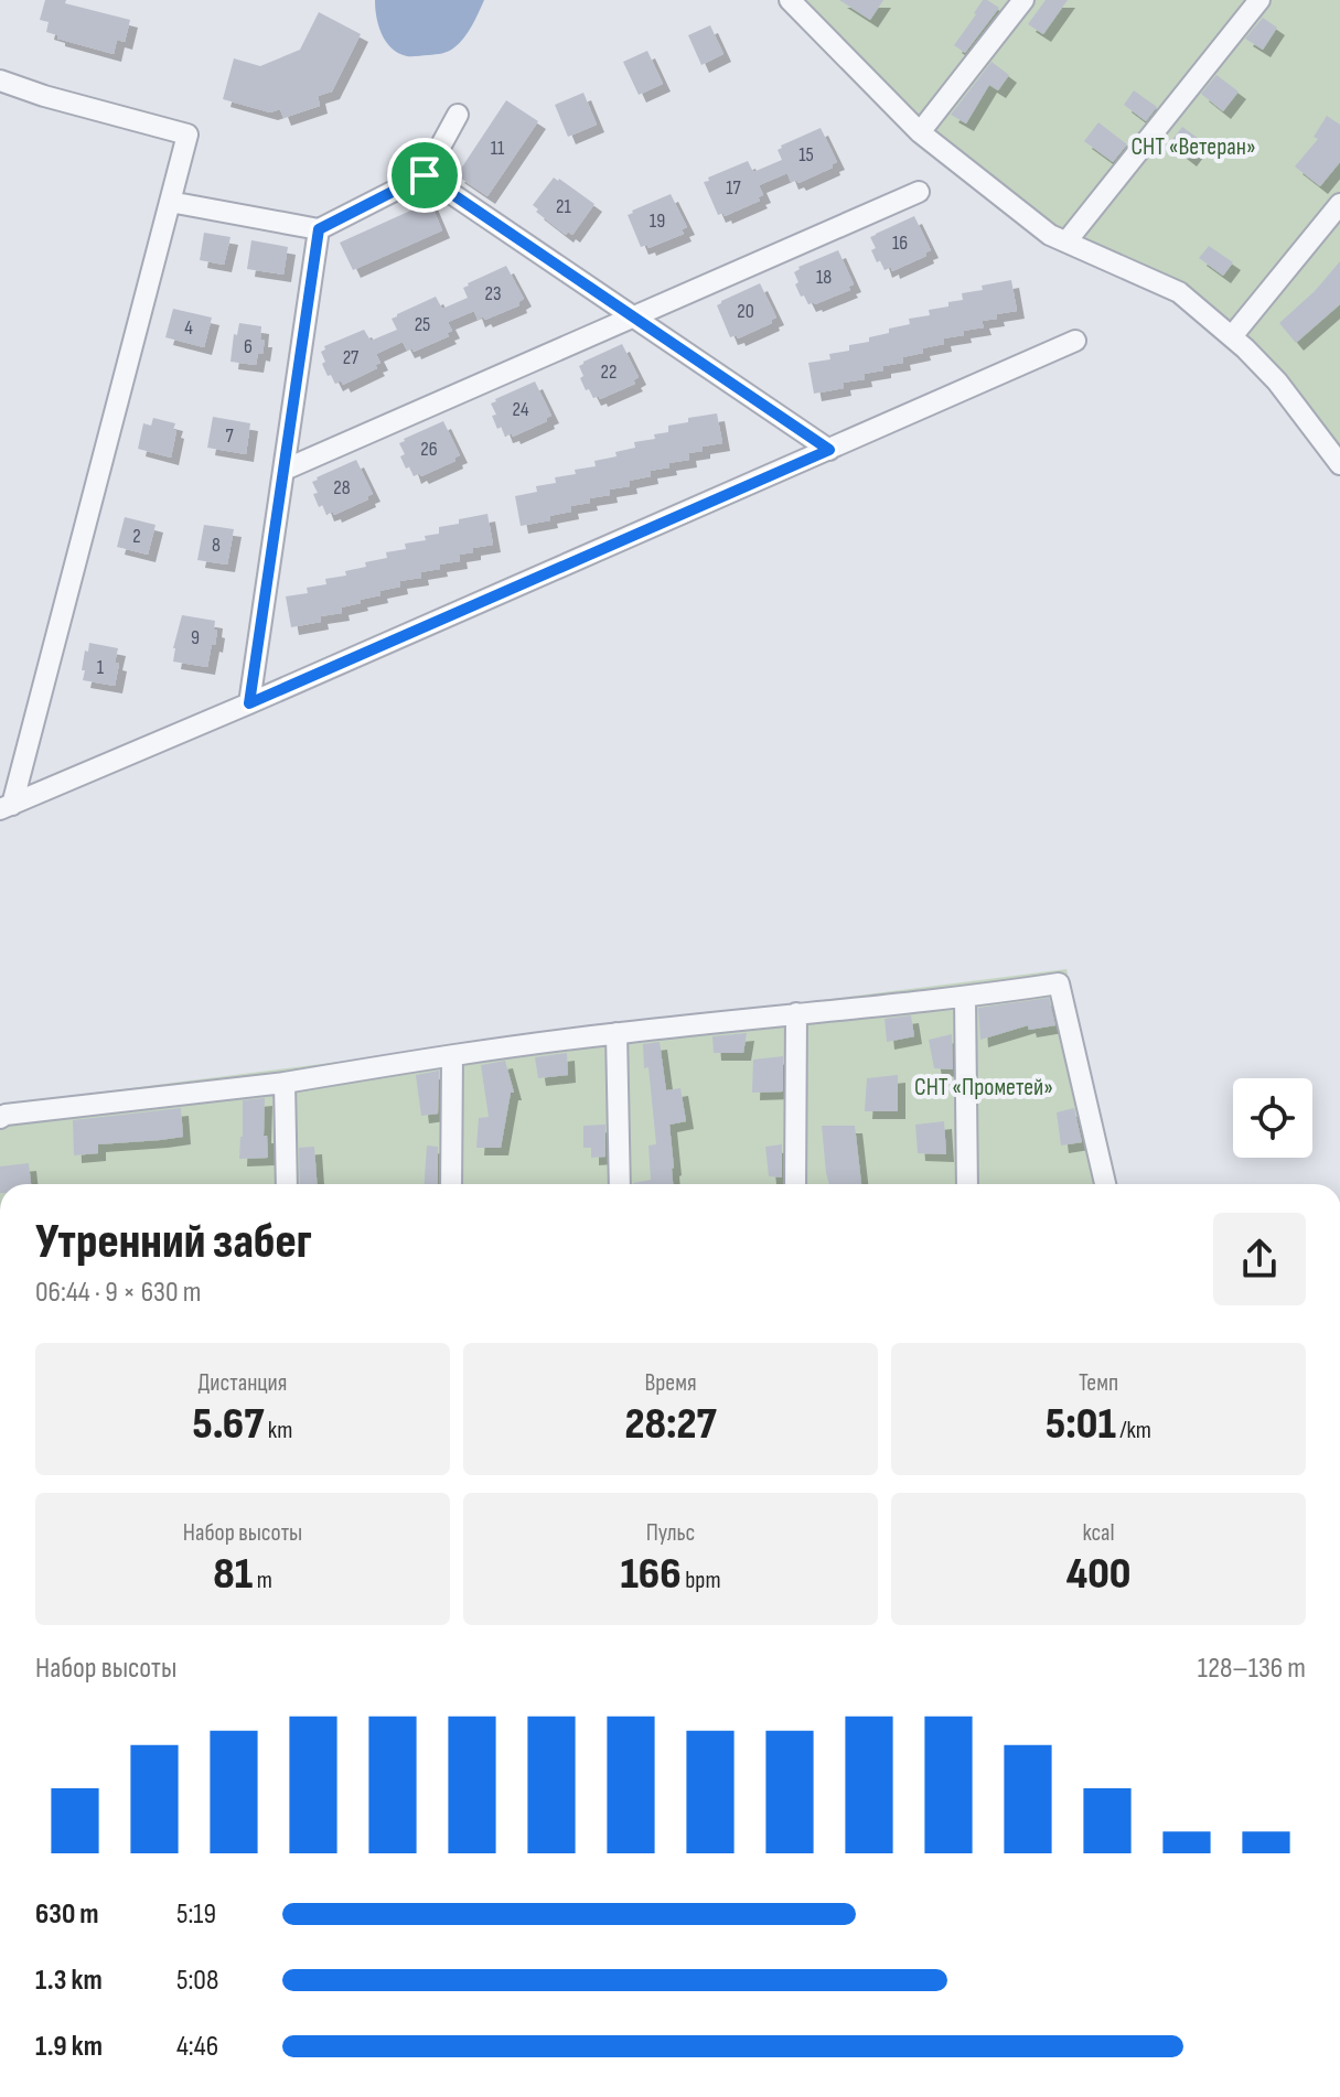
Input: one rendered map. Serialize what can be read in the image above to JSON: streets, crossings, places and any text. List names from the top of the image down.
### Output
{
  "parks": ["СНТ «Ветеран»", "СНТ «Прометей»"],
  "house_numbers": [
    "11",
    "15",
    "17",
    "21",
    "19",
    "16",
    "18",
    "23",
    "20",
    "25",
    "4",
    "6",
    "27",
    "22",
    "24",
    "7",
    "26",
    "28",
    "2",
    "8",
    "9",
    "1"
  ],
  "page": {
    "heading": ["Утренний забег", "06:44 · 9 × 630 m"],
    "stats": [
      ["Дистанция", "5.67 km"],
      ["Время", "28:27"],
      ["Темп", "5:01 /km"],
      ["Набор высоты", "81 m"],
      ["Пульс", "166 bpm"],
      ["kcal", "400"]
    ],
    "chart": ["Набор высоты", "128–136 m"],
    "list": [
      {
        "name": "630 m",
        "note": "5:19"
      },
      {
        "name": "1.3 km",
        "note": "5:08"
      },
      {
        "name": "1.9 km",
        "note": "4:46"
      }
    ]
  }
}
